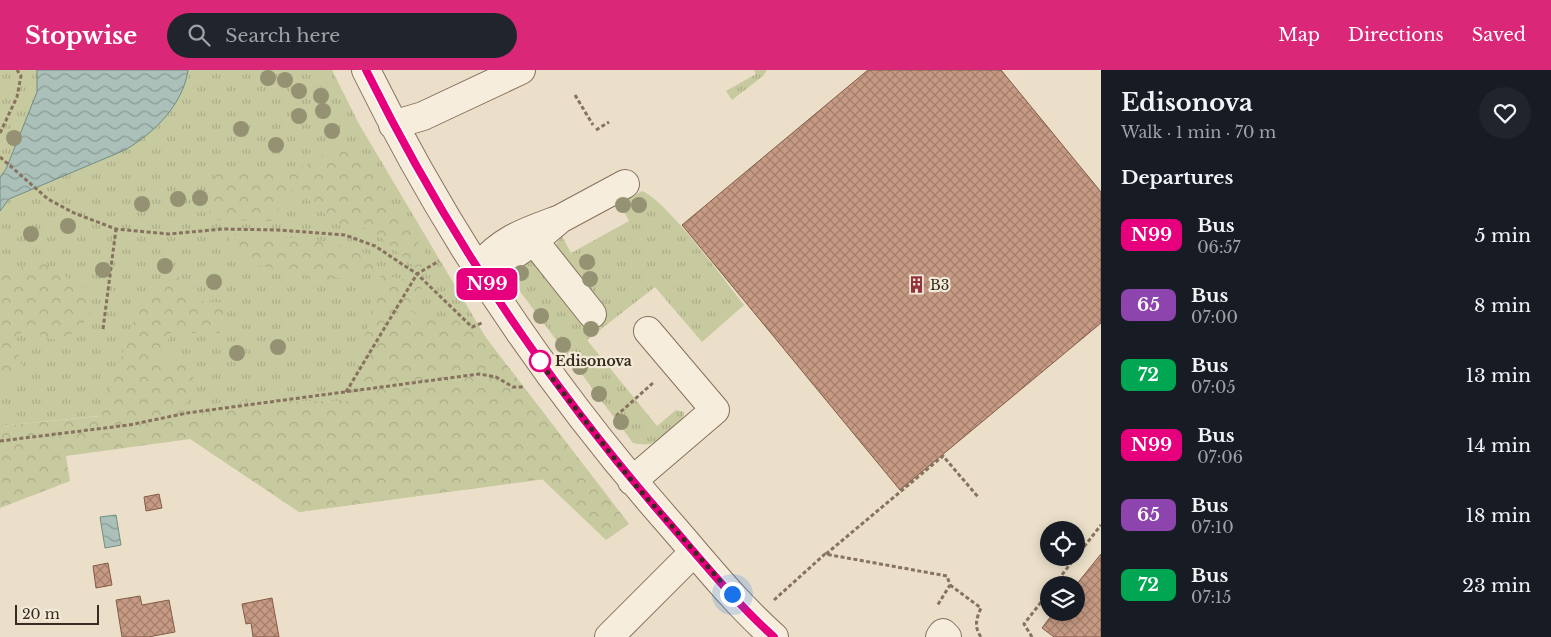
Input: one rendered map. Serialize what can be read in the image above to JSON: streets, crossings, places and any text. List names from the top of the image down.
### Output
{
  "places": {
    "building": ["B3"],
    "other": ["Edisonova"]
  },
  "lines": ["bus line N99"],
  "scale_bar": "20 m",
  "page": {
    "header": "Stopwise",
    "search": "Search here",
    "nav": ["Map", "Directions", "Saved"],
    "on_map": "N99",
    "heading": [
      ["Edisonova", "Walk · 1 min · 70 m"],
      "Departures"
    ],
    "list": [
      {
        "mark": "N99",
        "name": "Bus",
        "note": "06:57",
        "value": "5 min"
      },
      {
        "mark": "65",
        "name": "Bus",
        "note": "07:00",
        "value": "8 min"
      },
      {
        "mark": "72",
        "name": "Bus",
        "note": "07:05",
        "value": "13 min"
      },
      {
        "mark": "N99",
        "name": "Bus",
        "note": "07:06",
        "value": "14 min"
      },
      {
        "mark": "65",
        "name": "Bus",
        "note": "07:10",
        "value": "18 min"
      },
      {
        "mark": "72",
        "name": "Bus",
        "note": "07:15",
        "value": "23 min"
      }
    ],
    "scale": "20 m"
  }
}
